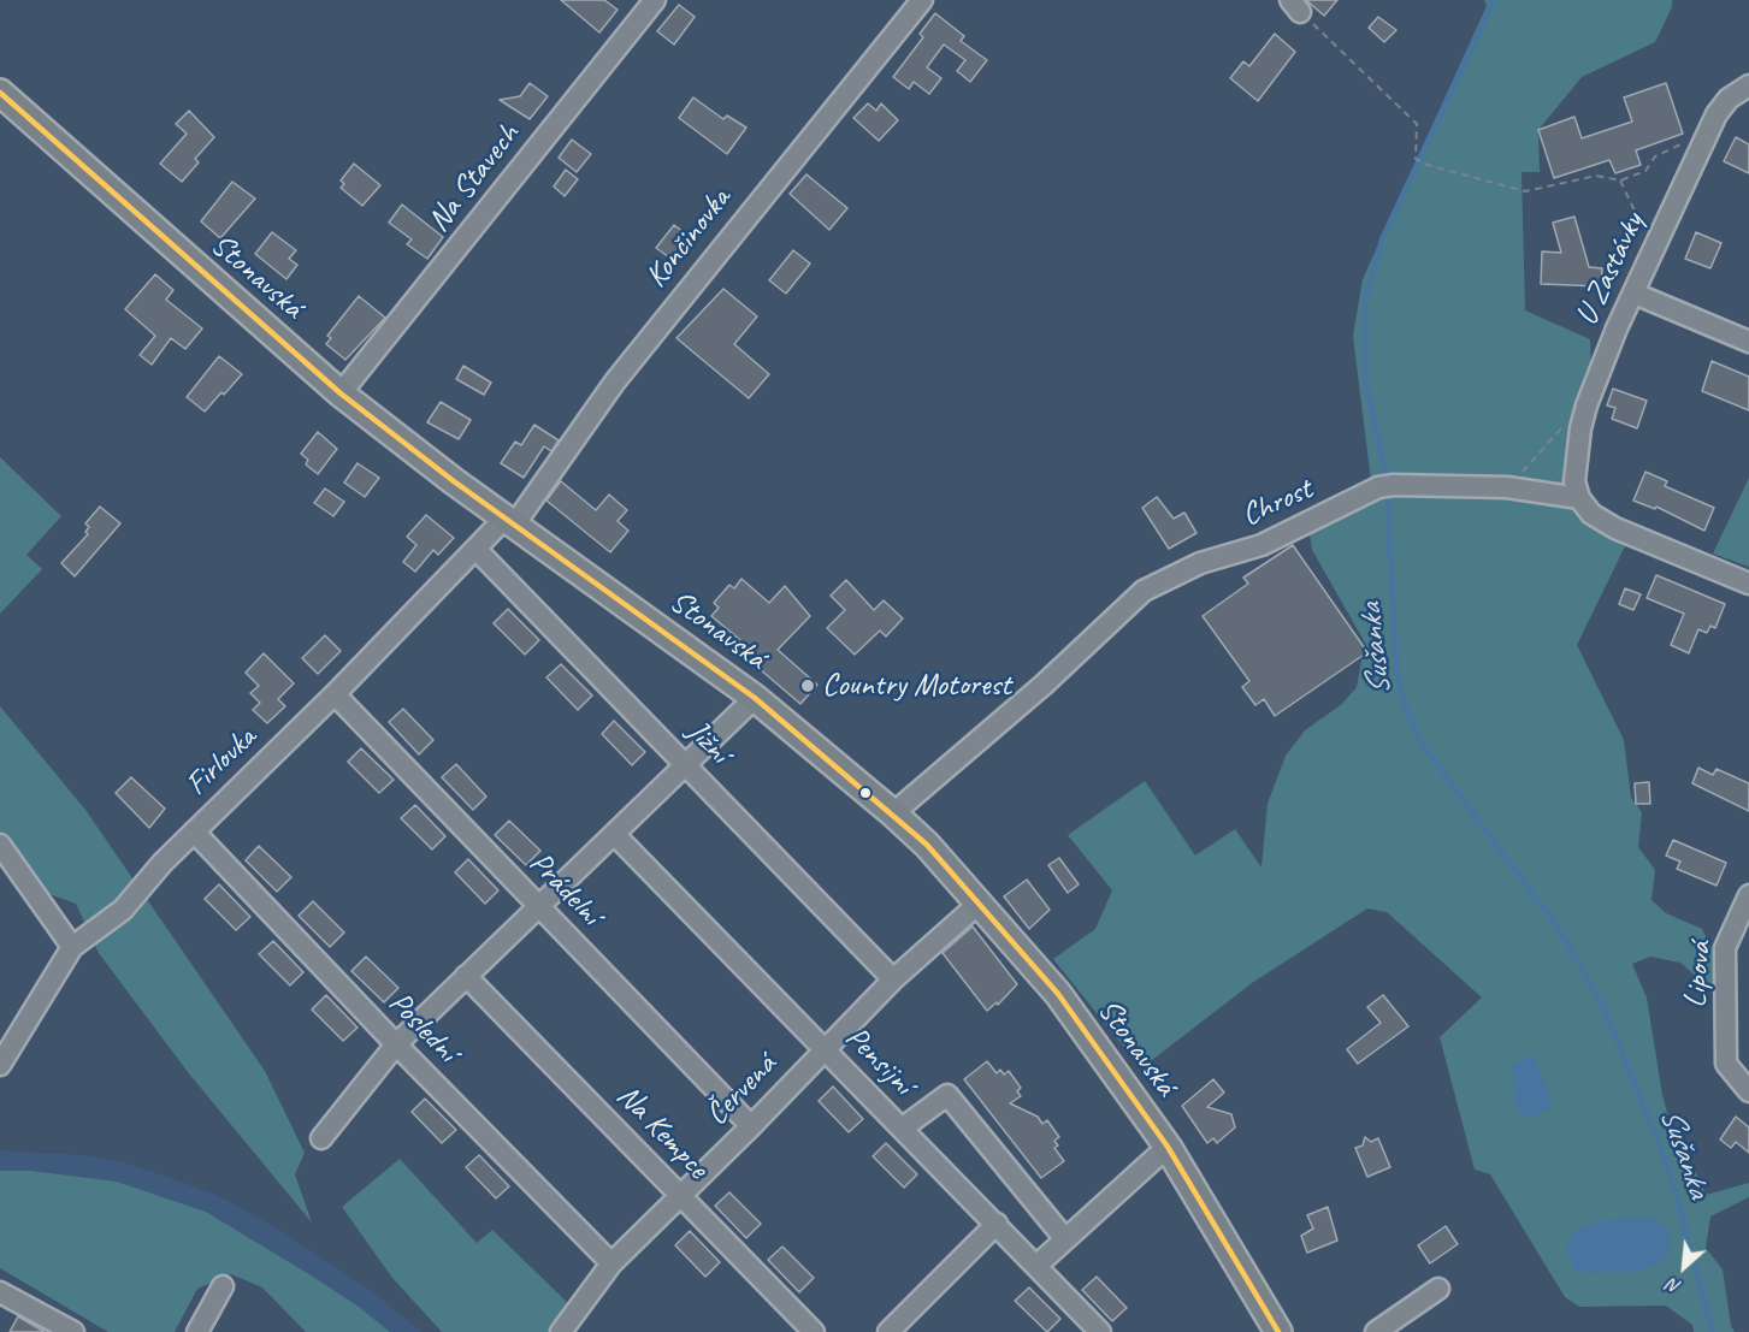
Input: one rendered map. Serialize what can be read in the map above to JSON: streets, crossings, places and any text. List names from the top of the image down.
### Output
{
  "streets": {
    "main road": ["Stonavská"],
    "street": [
      "Na Stavech",
      "Končinovka",
      "U Zastávky",
      "Chrost",
      "Jižní",
      "Firlovka",
      "Prádelní",
      "Lipová",
      "Poslední",
      "Pensijní",
      "Červená",
      "Na Kempce"
    ]
  },
  "crossings": [
    ["Na Stavech", "Stonavská"],
    ["Končinovka", "Stonavská"],
    ["Končinovka", "Firlovka"],
    ["U Zastávky", "Chrost"],
    ["Stonavská", "Chrost"],
    ["Stonavská", "Firlovka"],
    ["Stonavská", "Červená"],
    ["Jižní", "Firlovka"],
    ["Jižní", "Červená"],
    ["Firlovka", "Prádelní"],
    ["Firlovka", "Poslední"],
    ["Prádelní", "Červená"],
    ["Poslední", "Červená"],
    ["Pensijní", "Červená"],
    ["Červená", "Na Kempce"]
  ],
  "water": ["Sušanka"],
  "places": ["Country Motorest"],
  "north": "bottom left"
}
